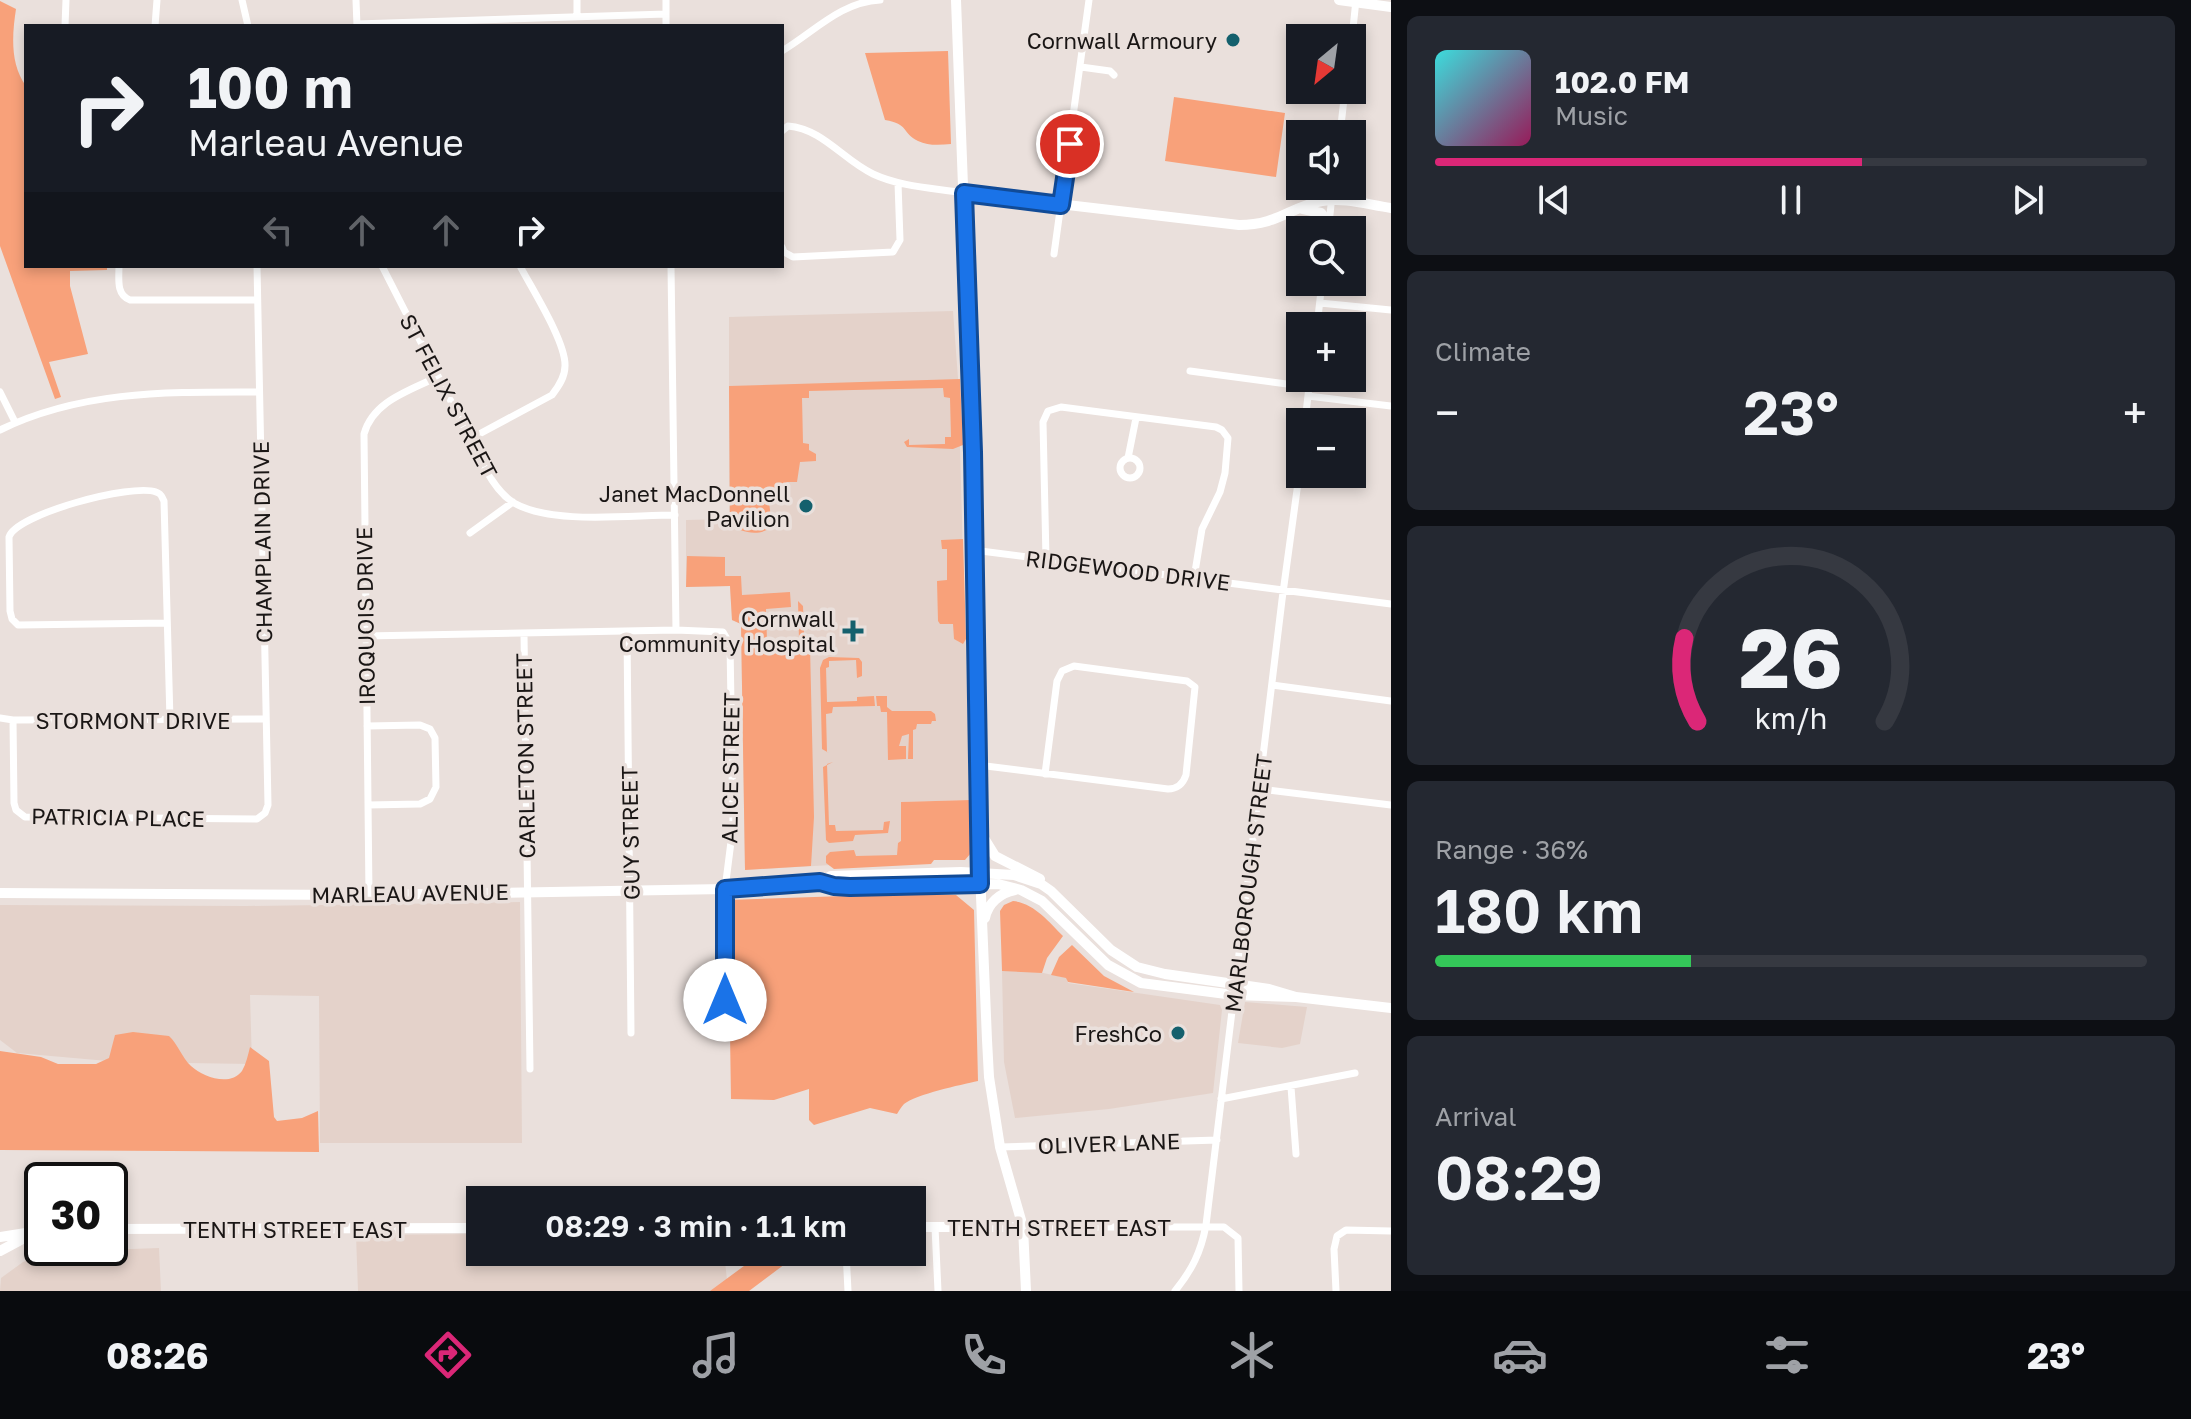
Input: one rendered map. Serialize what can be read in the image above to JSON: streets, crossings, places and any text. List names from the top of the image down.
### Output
{
  "streets": {
    "main road": ["MARLEAU AVENUE", "TENTH STREET EAST"],
    "street": [
      "ST FELIX STREET",
      "CHAMPLAIN DRIVE",
      "RIDGEWOOD DRIVE",
      "IROQUOIS DRIVE",
      "STORMONT DRIVE",
      "CARLETON STREET",
      "ALICE STREET",
      "PATRICIA PLACE",
      "GUY STREET",
      "MARLBOROUGH STREET",
      "OLIVER LANE"
    ]
  },
  "crossings": [
    ["ST FELIX STREET", "IROQUOIS DRIVE"],
    ["CHAMPLAIN DRIVE", "STORMONT DRIVE"],
    ["CHAMPLAIN DRIVE", "PATRICIA PLACE"],
    ["RIDGEWOOD DRIVE", "MARLBOROUGH STREET"],
    ["IROQUOIS DRIVE", "MARLEAU AVENUE"],
    ["STORMONT DRIVE", "PATRICIA PLACE"],
    ["CARLETON STREET", "MARLEAU AVENUE"],
    ["ALICE STREET", "MARLEAU AVENUE"],
    ["GUY STREET", "MARLEAU AVENUE"],
    ["MARLBOROUGH STREET", "OLIVER LANE"],
    ["MARLBOROUGH STREET", "TENTH STREET EAST"]
  ],
  "places": {
    "other": ["Cornwall Armoury", "Janet MacDonnell Pavilion", "FreshCo"],
    "health": ["Cornwall Community Hospital"]
  },
  "north": "bottom left",
  "page": {
    "map_buttons": ["+", "−"],
    "turn": ["100 m", "Marleau Avenue"],
    "song": ["102.0 FM", "Music"],
    "tile": [
      "Climate",
      ["Range · 36%", "180 km"],
      ["Arrival", "08:29"]
    ],
    "heat": ["−", "23°", "+"],
    "limit": "30",
    "trip": "08:29 · 3 min · 1.1 km",
    "tabs": ["08:26", "23°"],
    "gauge": ["26", "km/h"]
  }
}
